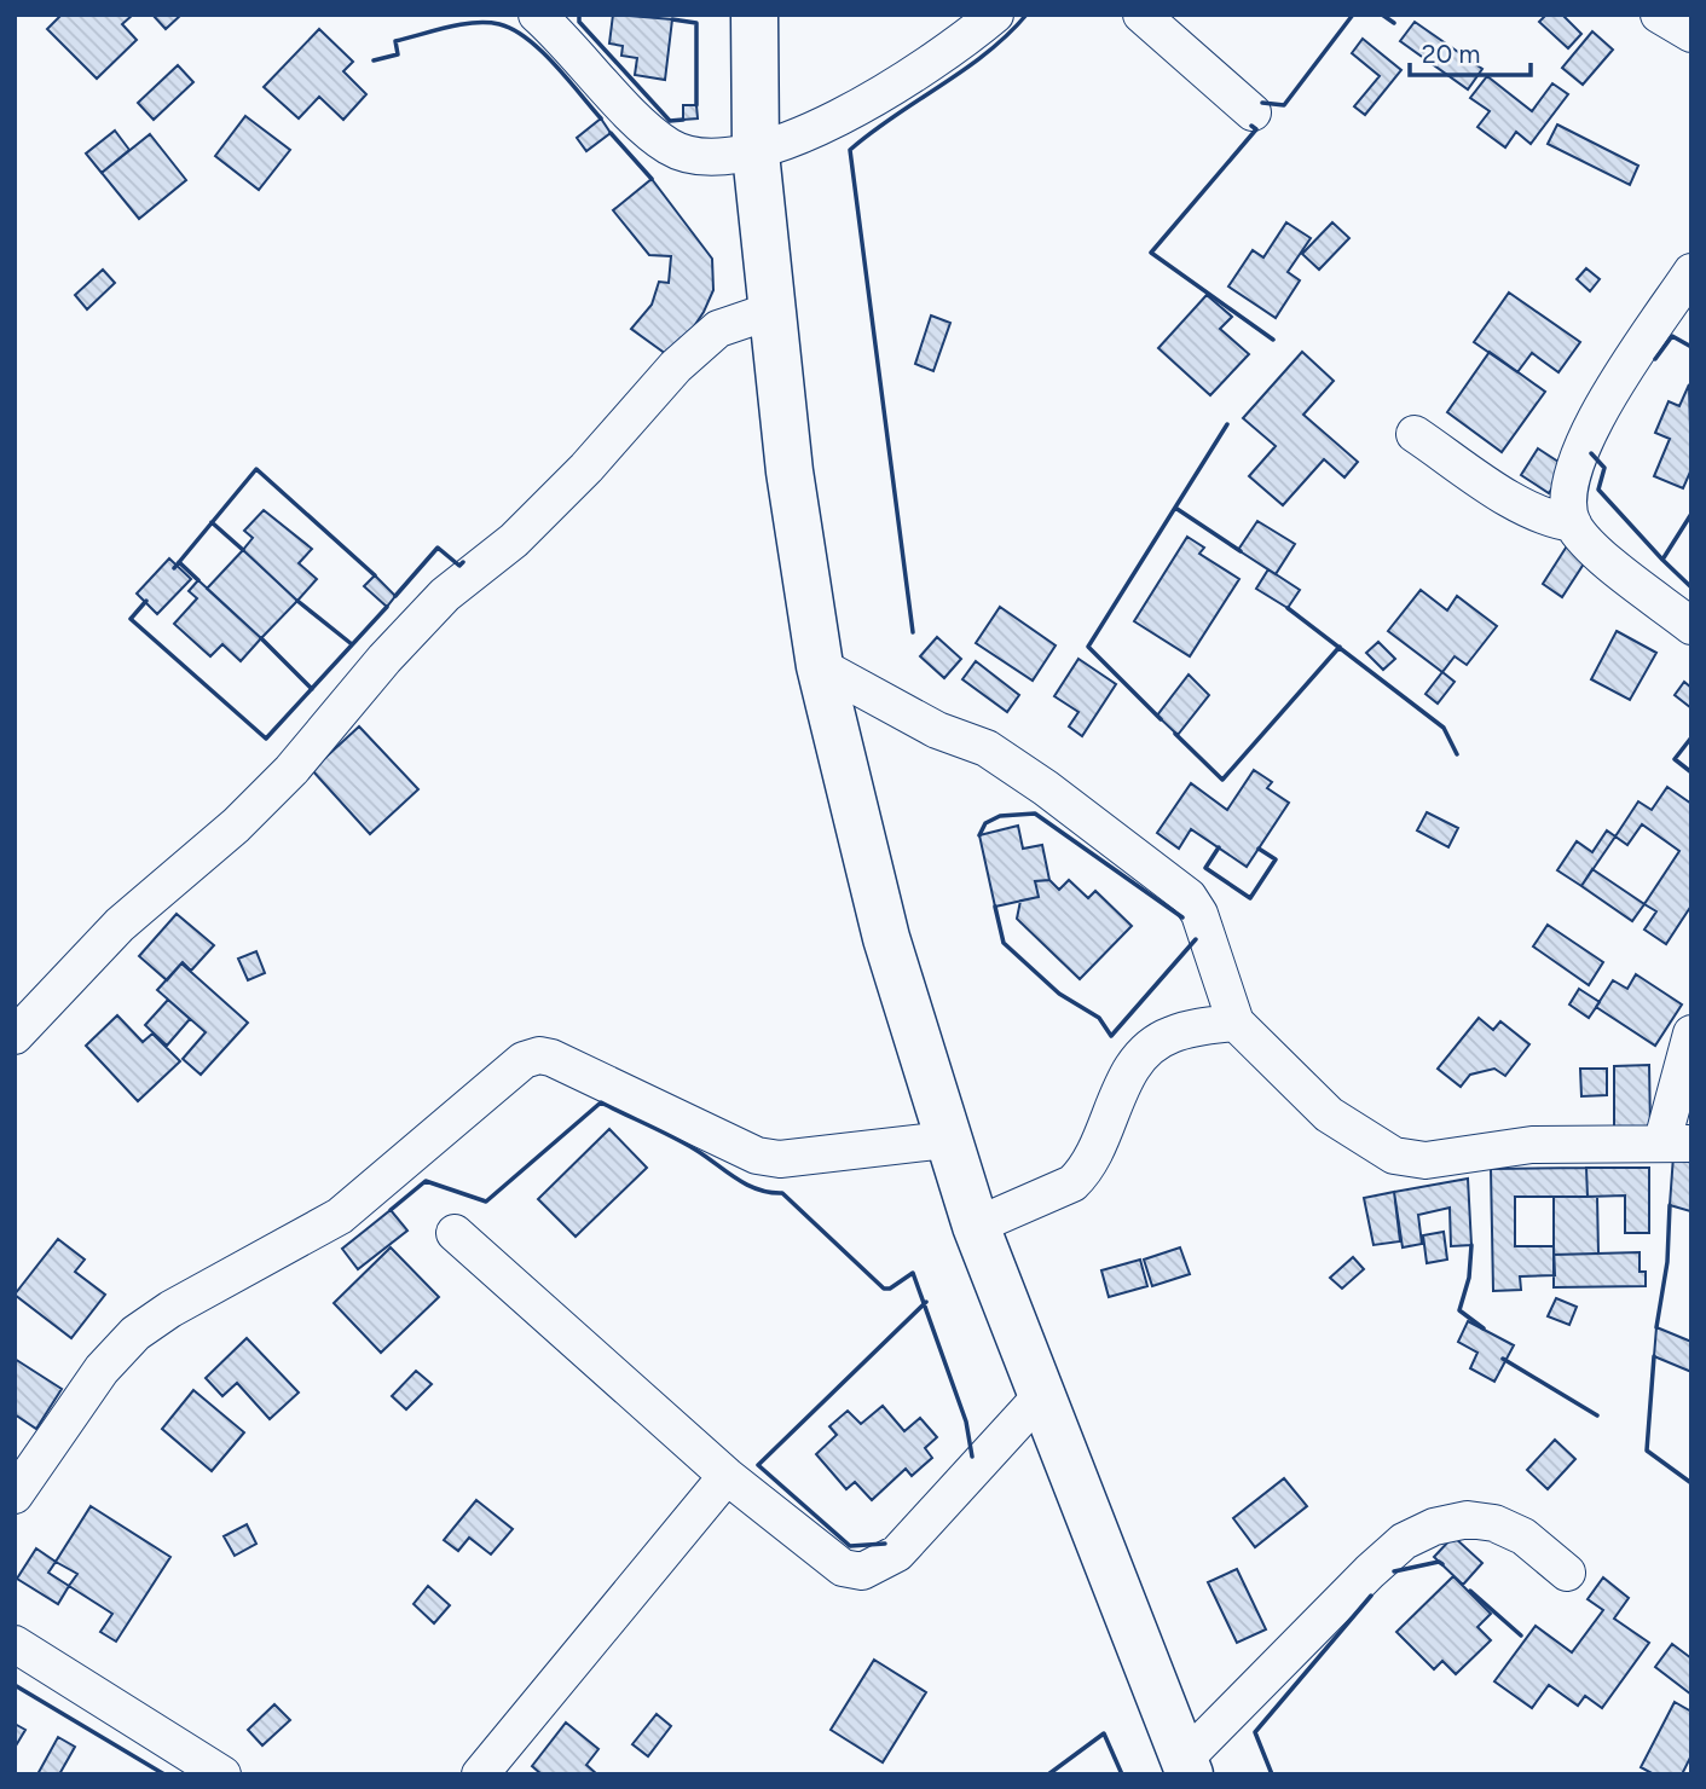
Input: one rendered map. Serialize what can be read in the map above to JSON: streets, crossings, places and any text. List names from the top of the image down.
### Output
{
  "scale_bar": "20 m"
}
